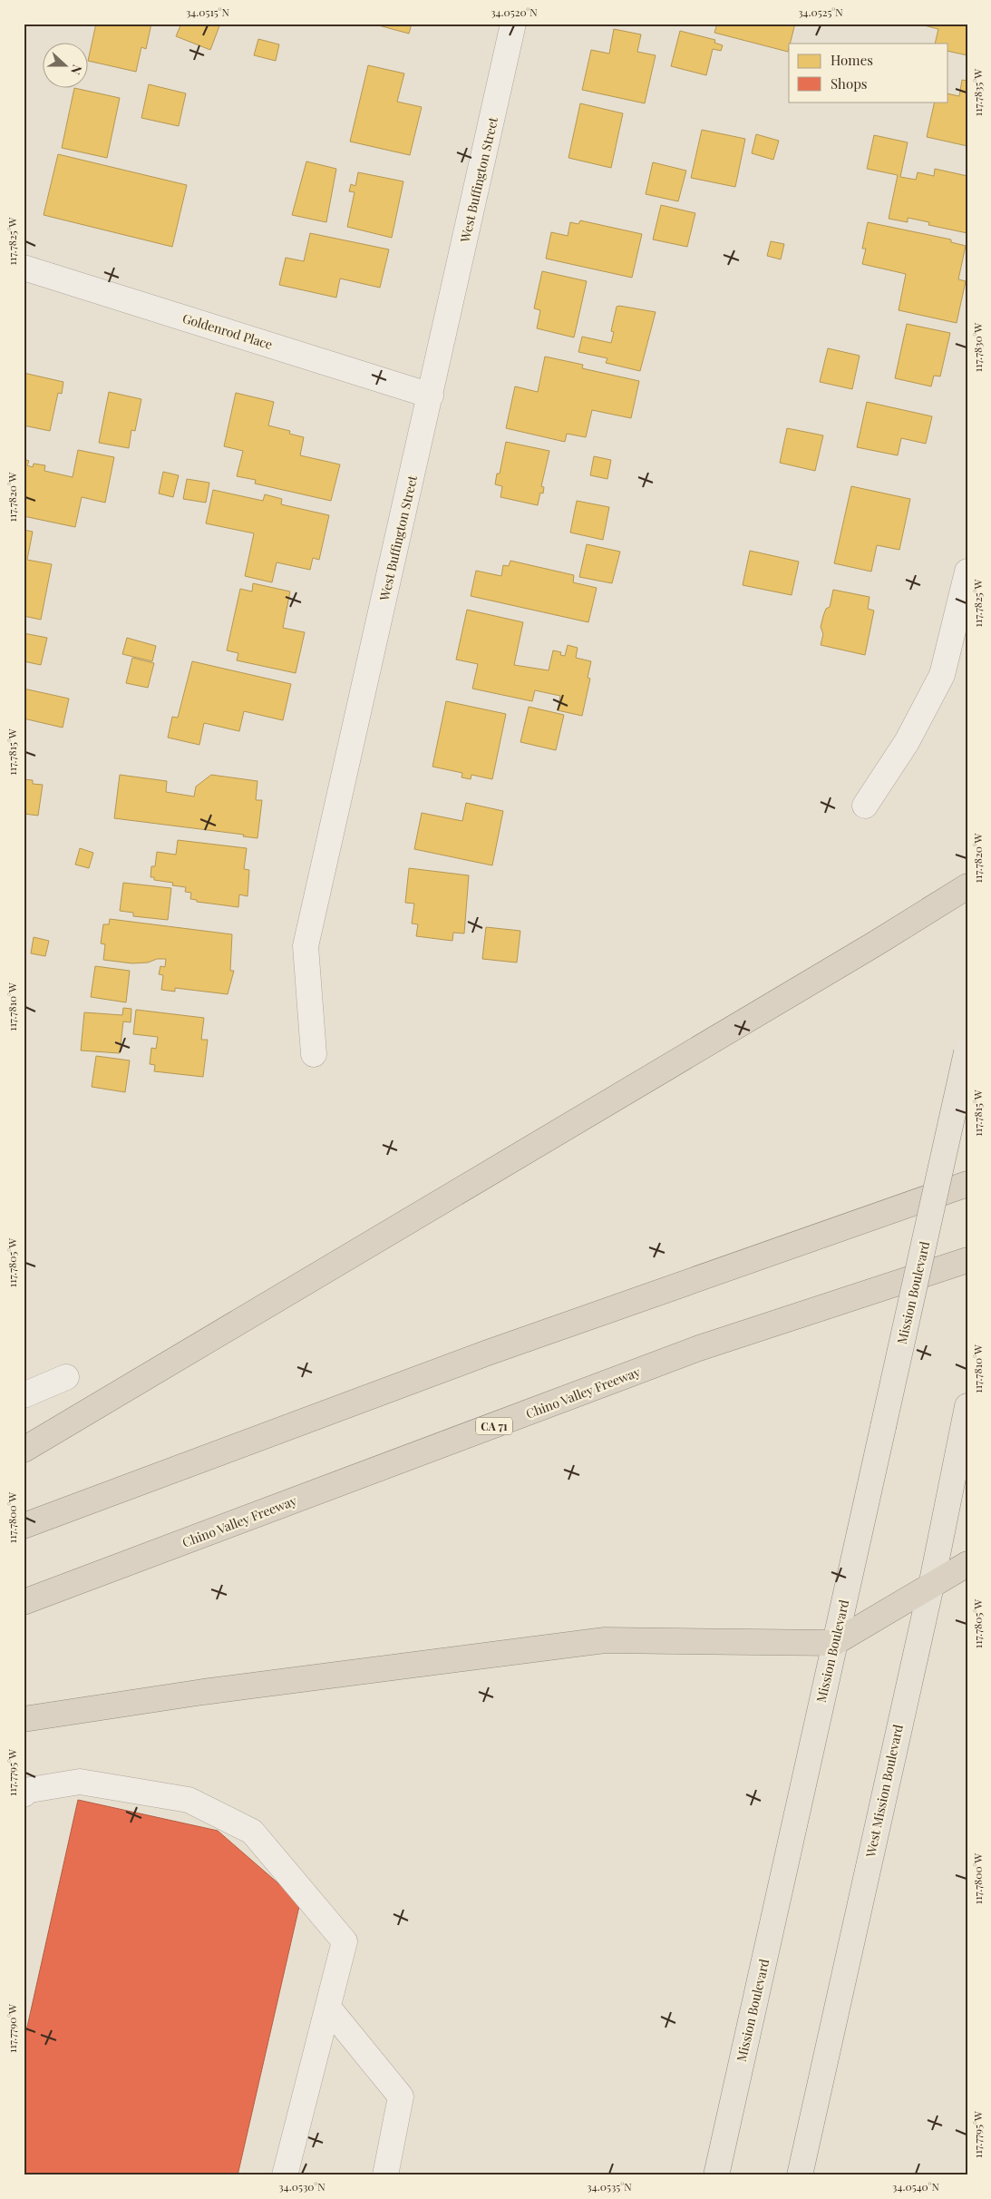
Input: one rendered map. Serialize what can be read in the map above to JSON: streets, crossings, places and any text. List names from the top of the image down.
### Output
{
  "streets": {
    "highway": ["Chino Valley Freeway", "CA 71"],
    "main road": ["Mission Boulevard", "West Mission Boulevard"],
    "street": ["West Buffington Street", "Goldenrod Place"]
  },
  "crossings": [
    ["West Buffington Street", "Goldenrod Place"]
  ],
  "legend": ["Homes", "Shops"],
  "north": "right",
  "coordinates": [
    "34.0515°N",
    "34.0520°N",
    "34.0525°N",
    "117.7835°W",
    "117.7825°W",
    "117.7830°W",
    "117.7820°W",
    "117.7815°W",
    "117.7810°W",
    "117.7805°W",
    "117.7800°W",
    "117.7795°W",
    "117.7790°W",
    "34.0530°N",
    "34.0535°N",
    "34.0540°N"
  ]
}
